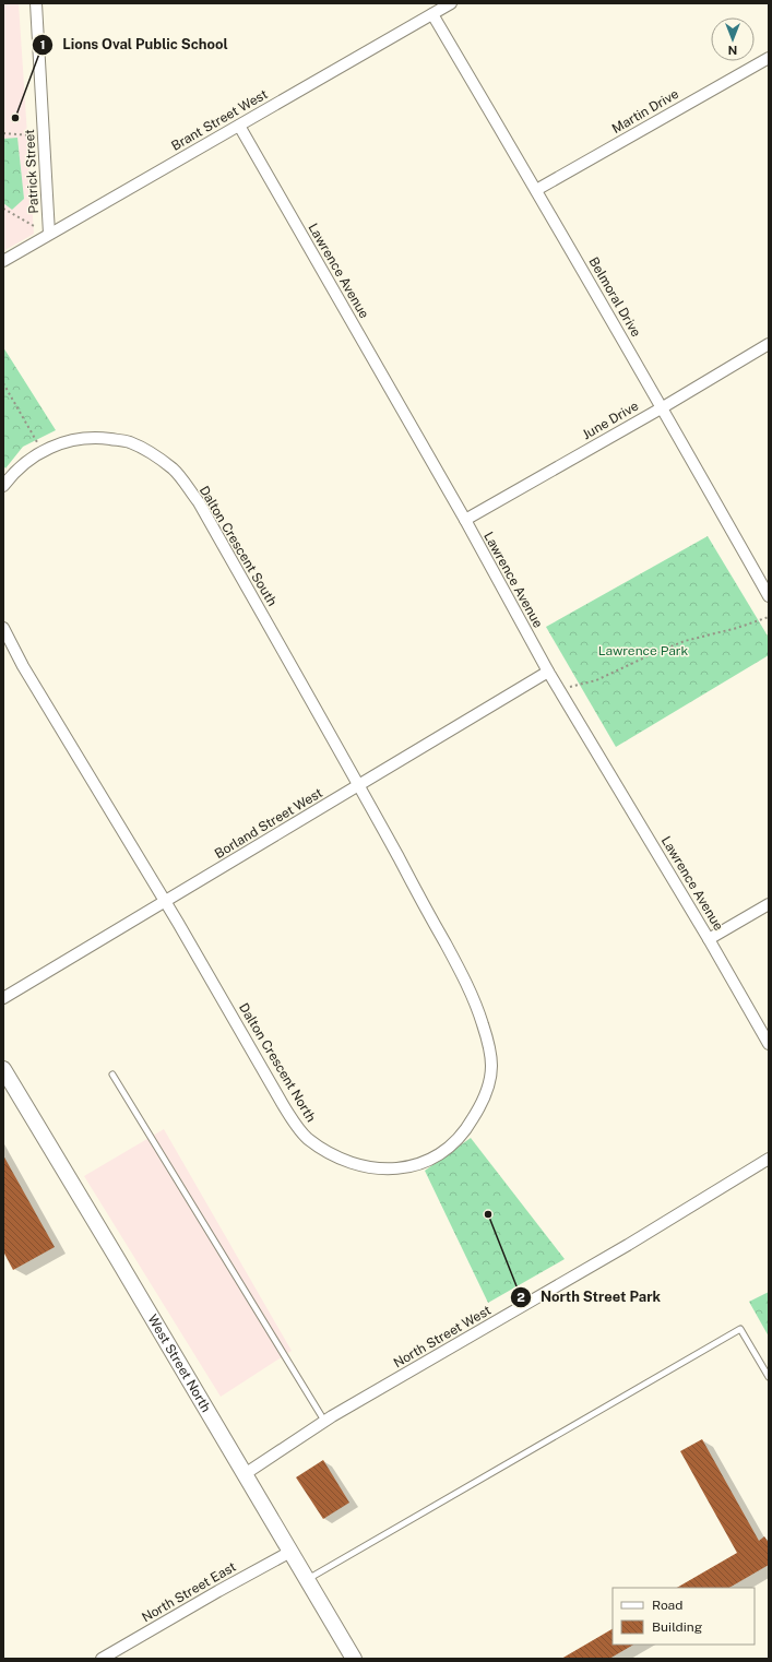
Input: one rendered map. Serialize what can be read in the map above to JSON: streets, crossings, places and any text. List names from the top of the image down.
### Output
{
  "streets": {
    "main road": ["West Street North"],
    "street": [
      "Martin Drive",
      "Brant Street West",
      "Patrick Street",
      "Lawrence Avenue",
      "Belmoral Drive",
      "June Drive",
      "Dalton Crescent South",
      "Borland Street West",
      "Dalton Crescent North",
      "North Street West",
      "North Street East"
    ]
  },
  "crossings": [
    ["Martin Drive", "Belmoral Drive"],
    ["Brant Street West", "Patrick Street"],
    ["Brant Street West", "Lawrence Avenue"],
    ["Brant Street West", "Belmoral Drive"],
    ["Lawrence Avenue", "June Drive"],
    ["Lawrence Avenue", "Borland Street West"],
    ["Belmoral Drive", "June Drive"],
    ["Dalton Crescent South", "Borland Street West"],
    ["Dalton Crescent South", "Dalton Crescent North"],
    ["Borland Street West", "Dalton Crescent North"],
    ["North Street West", "West Street North"],
    ["West Street North", "North Street East"]
  ],
  "parks": ["Lawrence Park"],
  "places": ["Lions Oval Public School", "North Street Park"],
  "legend": ["Road", "Building"],
  "north": "bottom"
}
